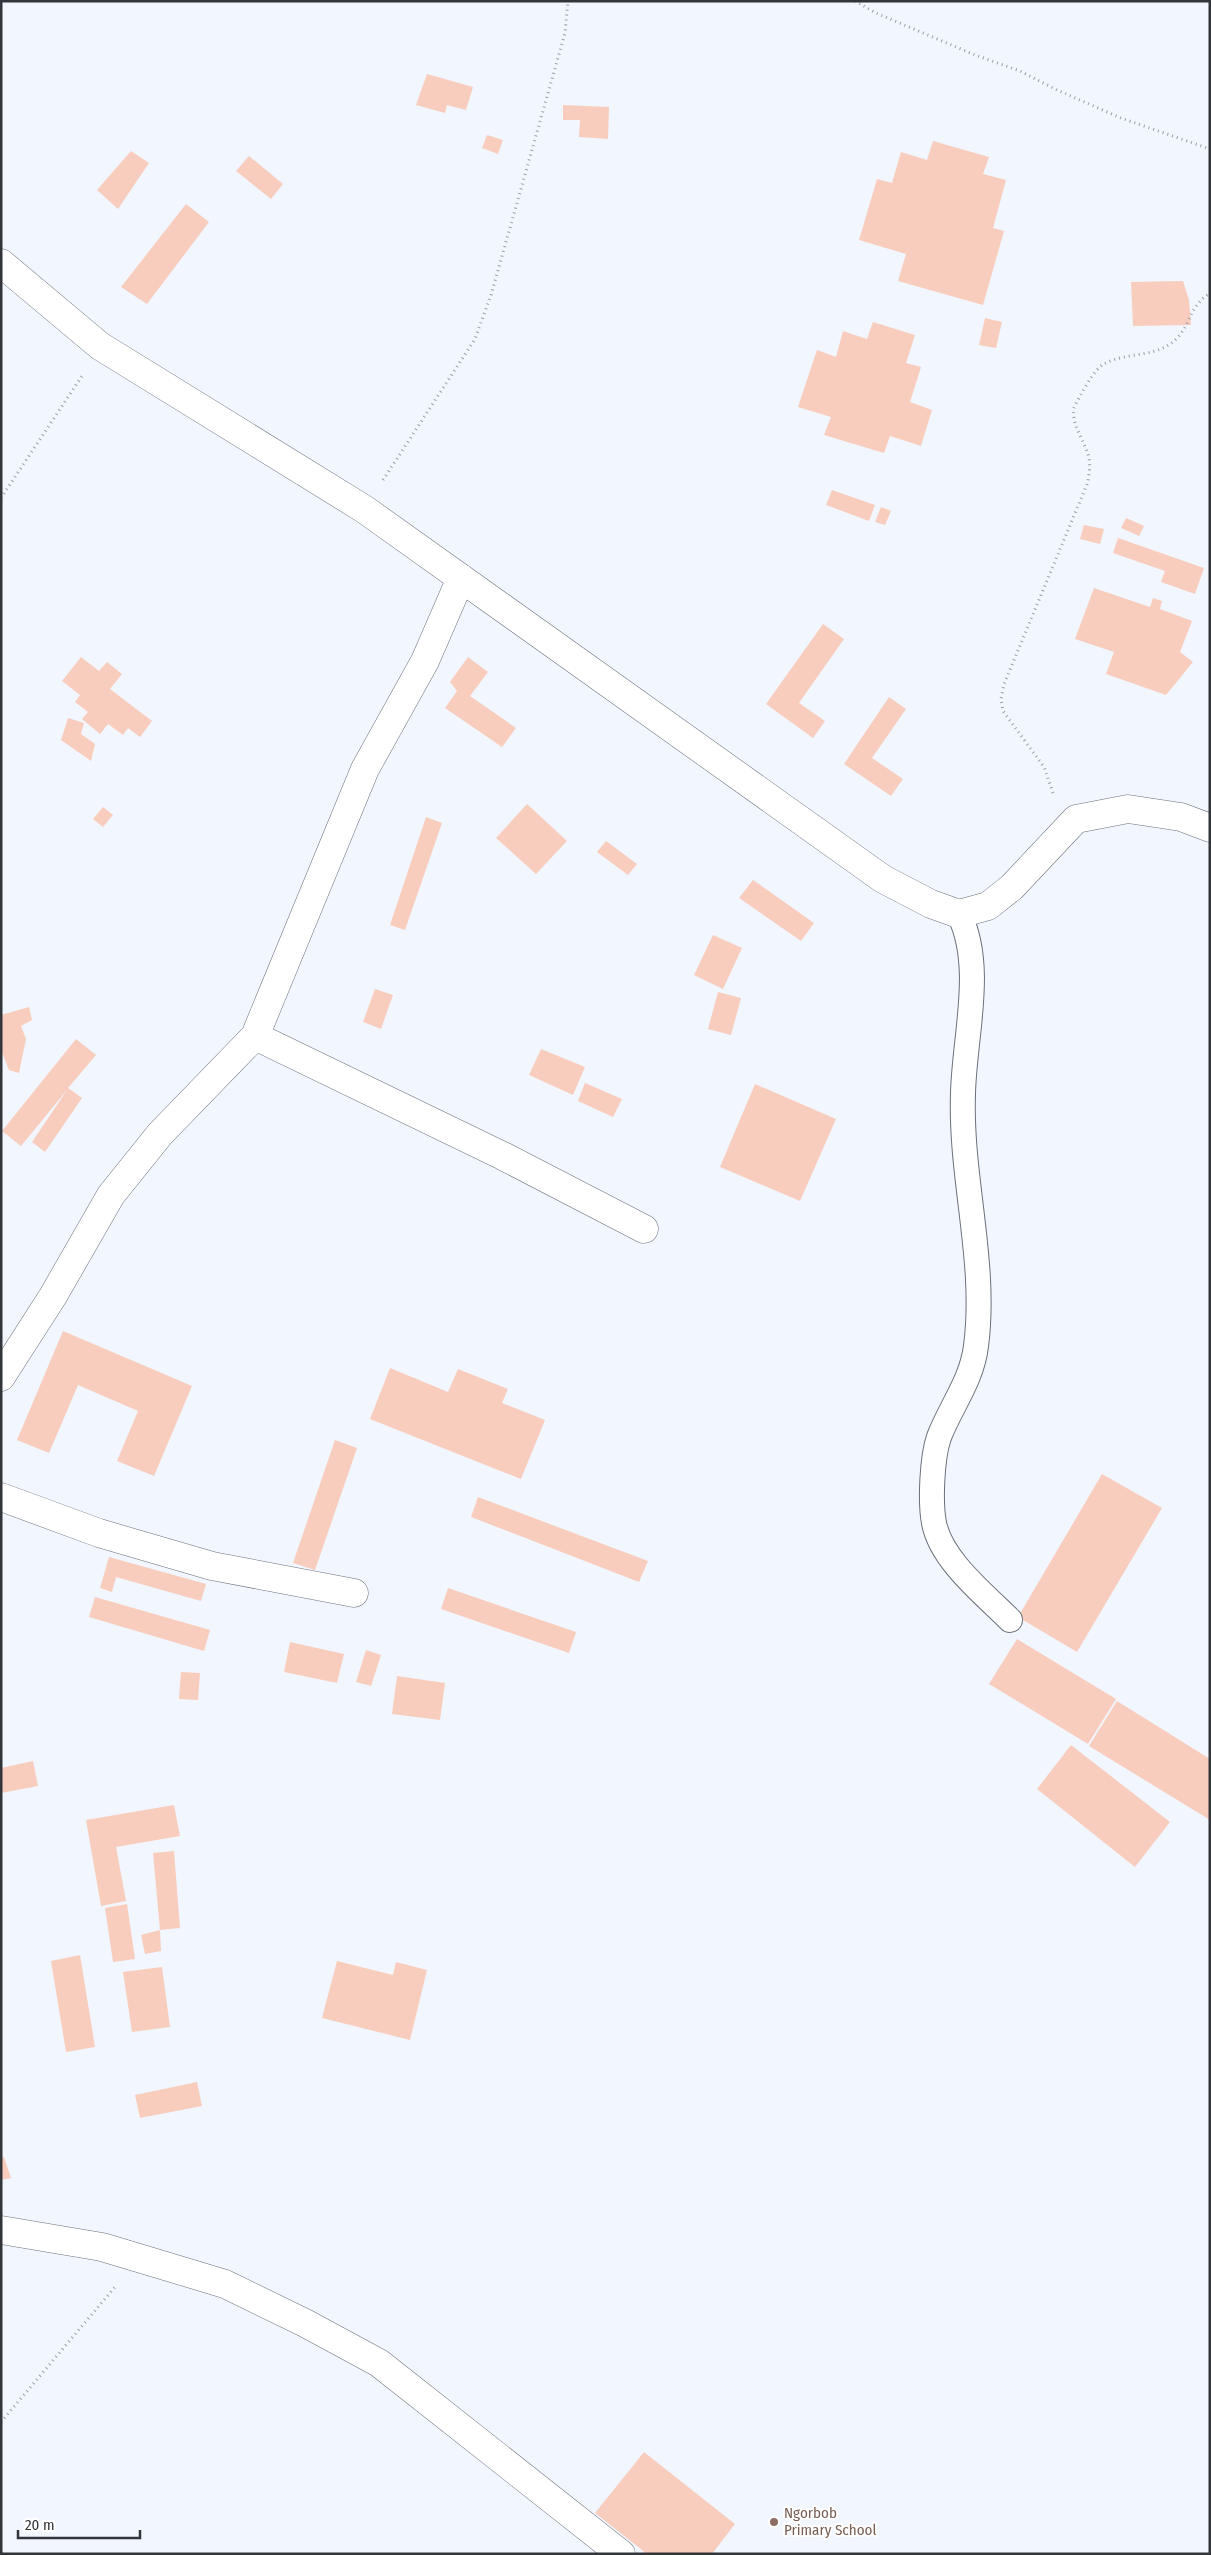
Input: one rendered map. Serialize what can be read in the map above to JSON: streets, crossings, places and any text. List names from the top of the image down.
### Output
{
  "places": ["Ngorbob Primary School"],
  "scale_bar": "20 m"
}
